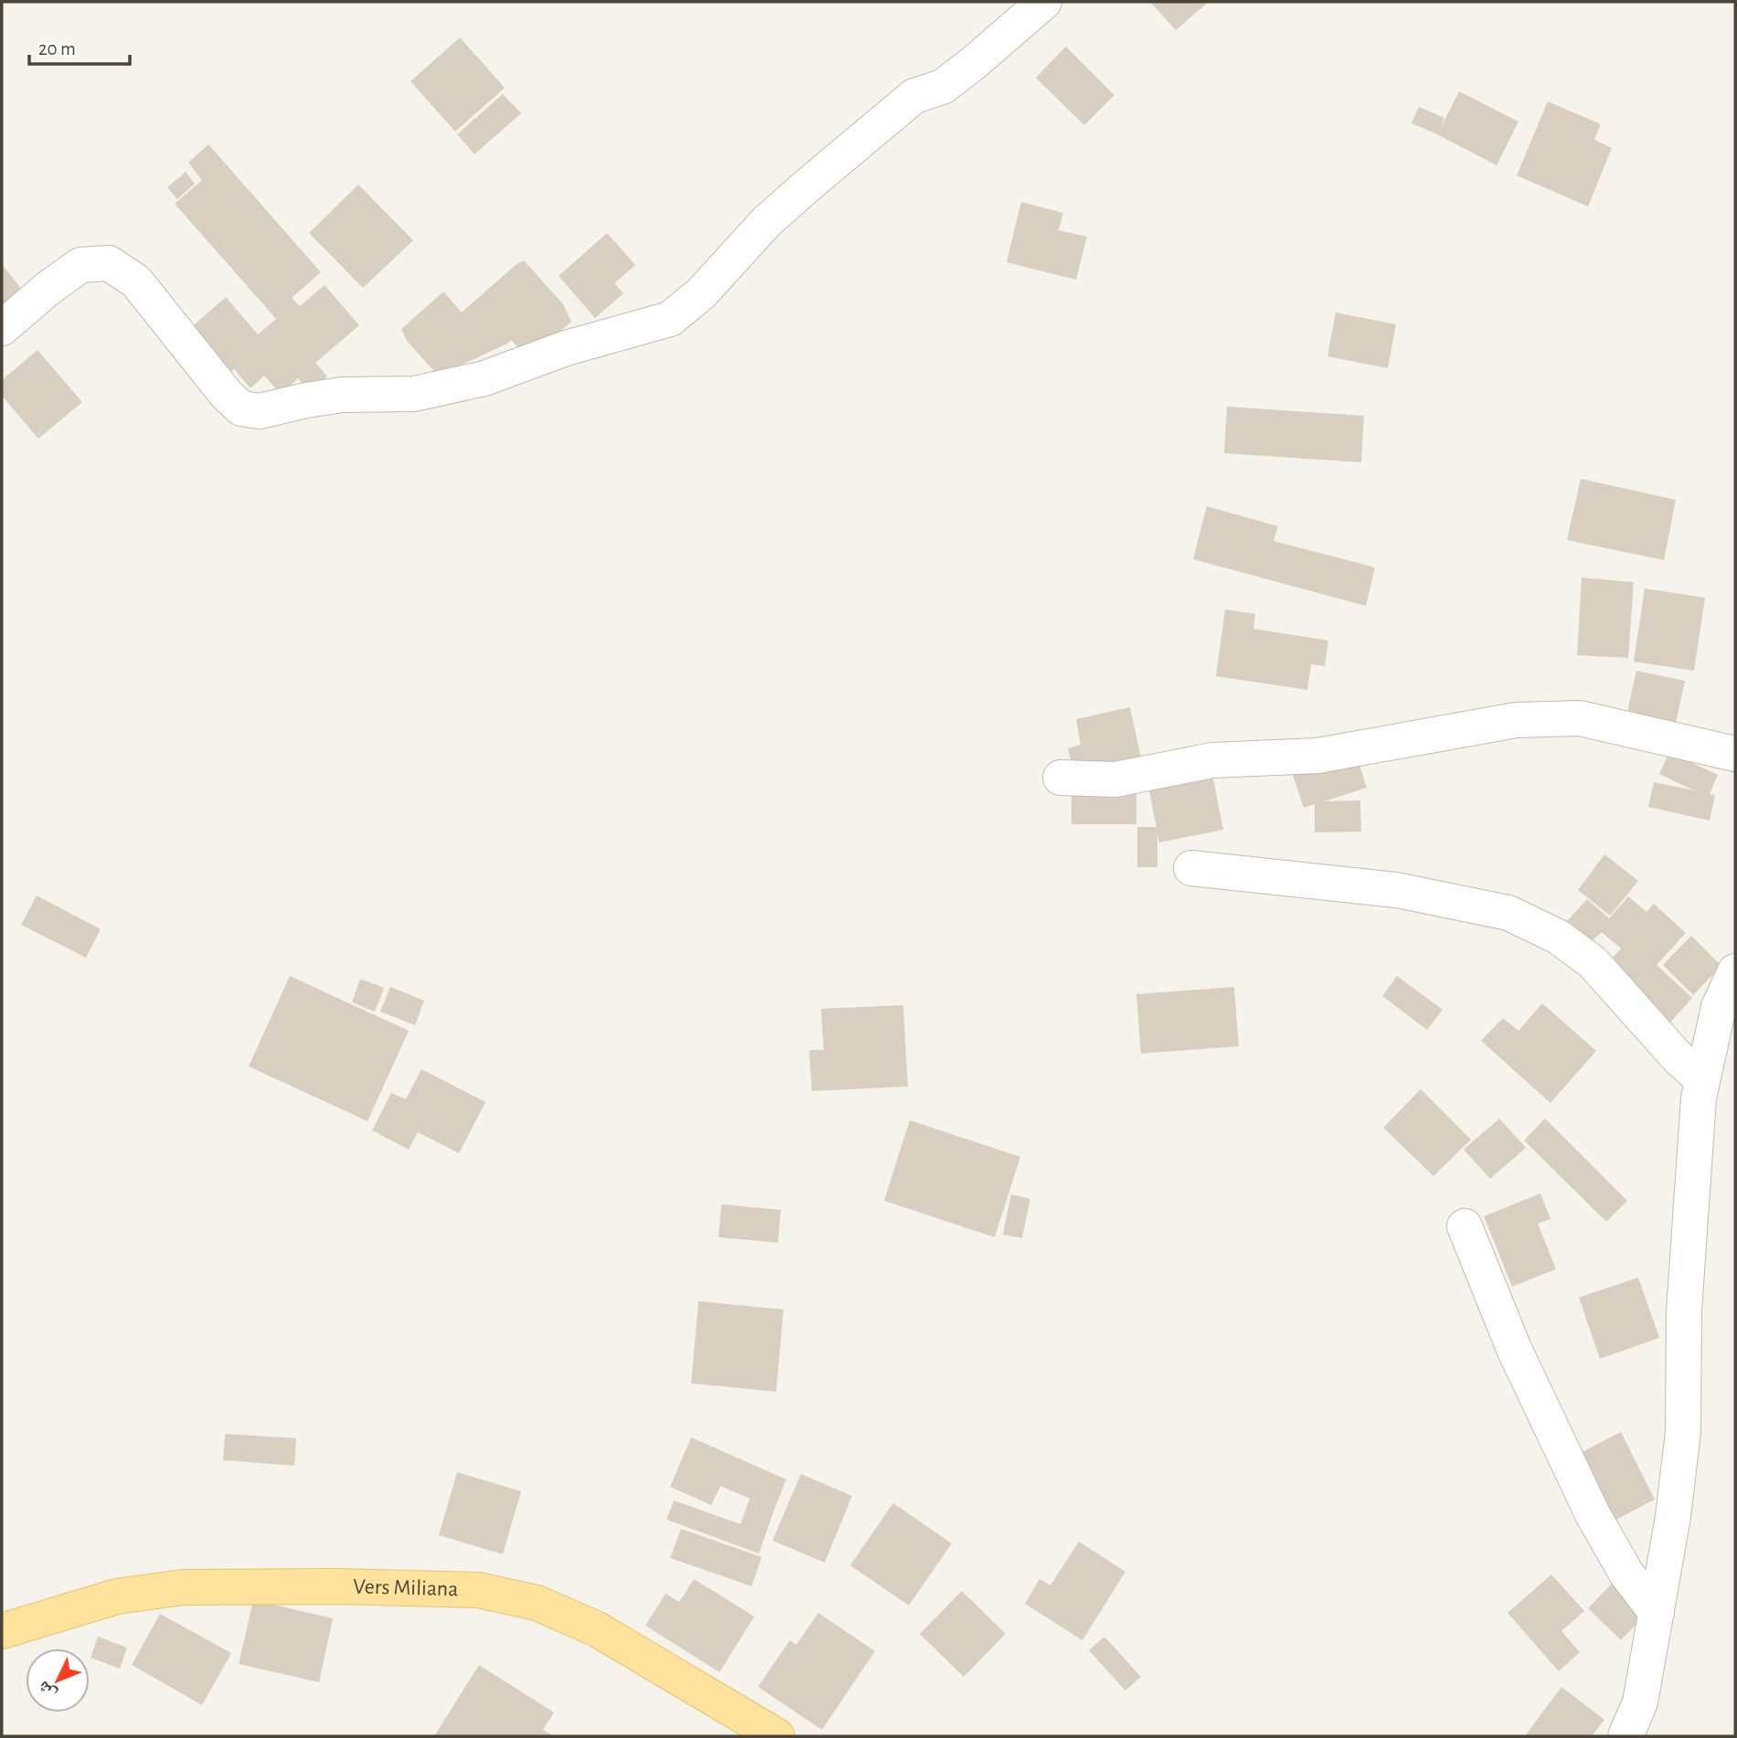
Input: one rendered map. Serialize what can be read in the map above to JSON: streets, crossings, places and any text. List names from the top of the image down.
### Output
{
  "streets": {
    "main road": ["Vers Miliana"]
  },
  "scale_bar": "20 m",
  "north": "bottom left"
}
